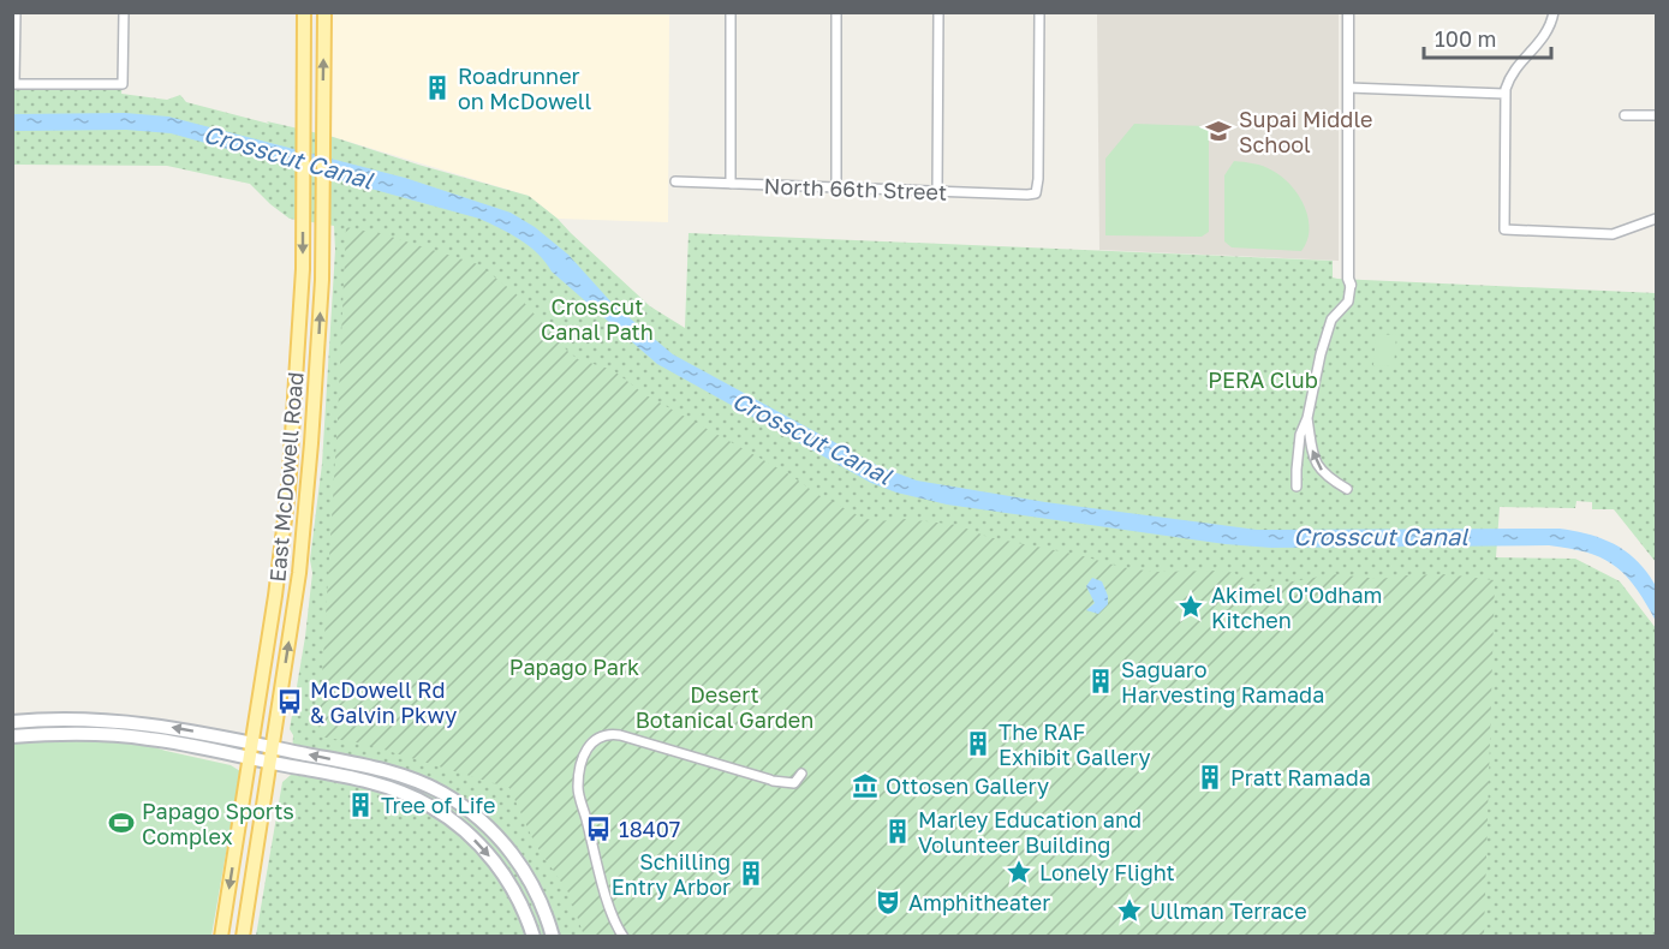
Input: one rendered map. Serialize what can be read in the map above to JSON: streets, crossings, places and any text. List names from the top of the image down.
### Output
{
  "streets": {
    "main road": ["East McDowell Road"],
    "street": ["North 66th Street"]
  },
  "water": ["Crosscut Canal"],
  "parks": [
    "Crosscut Canal Path",
    "PERA Club",
    "Papago Park",
    "Desert Botanical Garden"
  ],
  "places": {
    "building": [
      "Roadrunner on McDowell",
      "Saguaro Harvesting Ramada",
      "The RAF Exhibit Gallery",
      "Pratt Ramada",
      "Tree of Life",
      "Marley Education and Volunteer Building",
      "Schilling Entry Arbor"
    ],
    "school or university": ["Supai Middle School"],
    "place": ["Akimel O'Odham Kitchen", "Lonely Flight", "Ullman Terrace"],
    "bus stop": ["McDowell Rd & Galvin Pkwy", "18407"],
    "museum": ["Ottosen Gallery"],
    "sports": ["Papago Sports Complex"],
    "theatre": ["Amphitheater"]
  },
  "scale_bar": "100 m"
}
